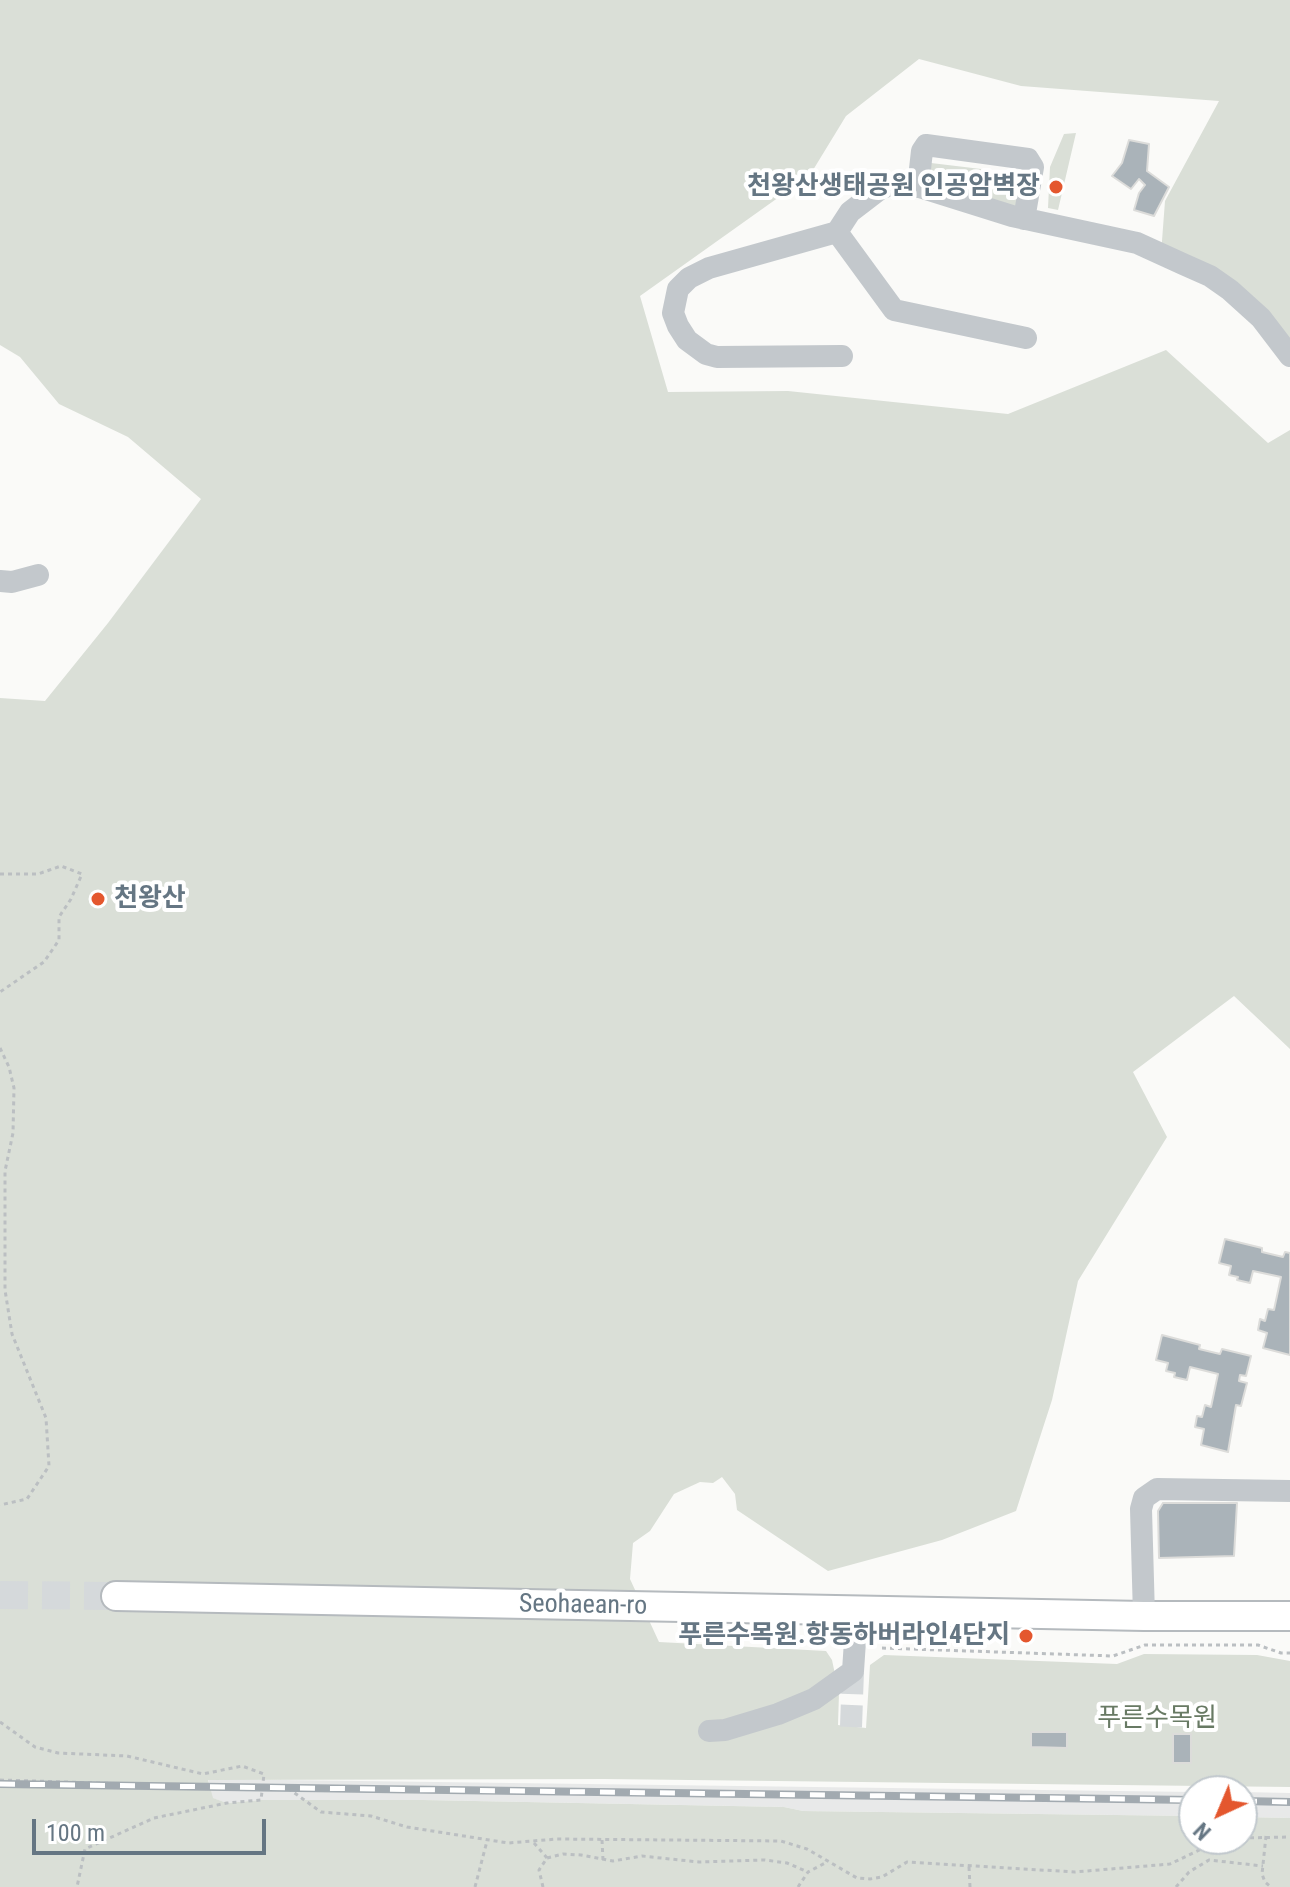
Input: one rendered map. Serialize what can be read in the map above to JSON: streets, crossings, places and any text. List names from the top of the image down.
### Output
{
  "streets": {
    "main road": ["Seohaean-ro"]
  },
  "parks": ["푸른수목원"],
  "places": ["천왕산생태공원 인공암벽장", "천왕산", "푸른수목원.항동하버라인4단지"],
  "scale_bar": "100 m",
  "north": "bottom left"
}
